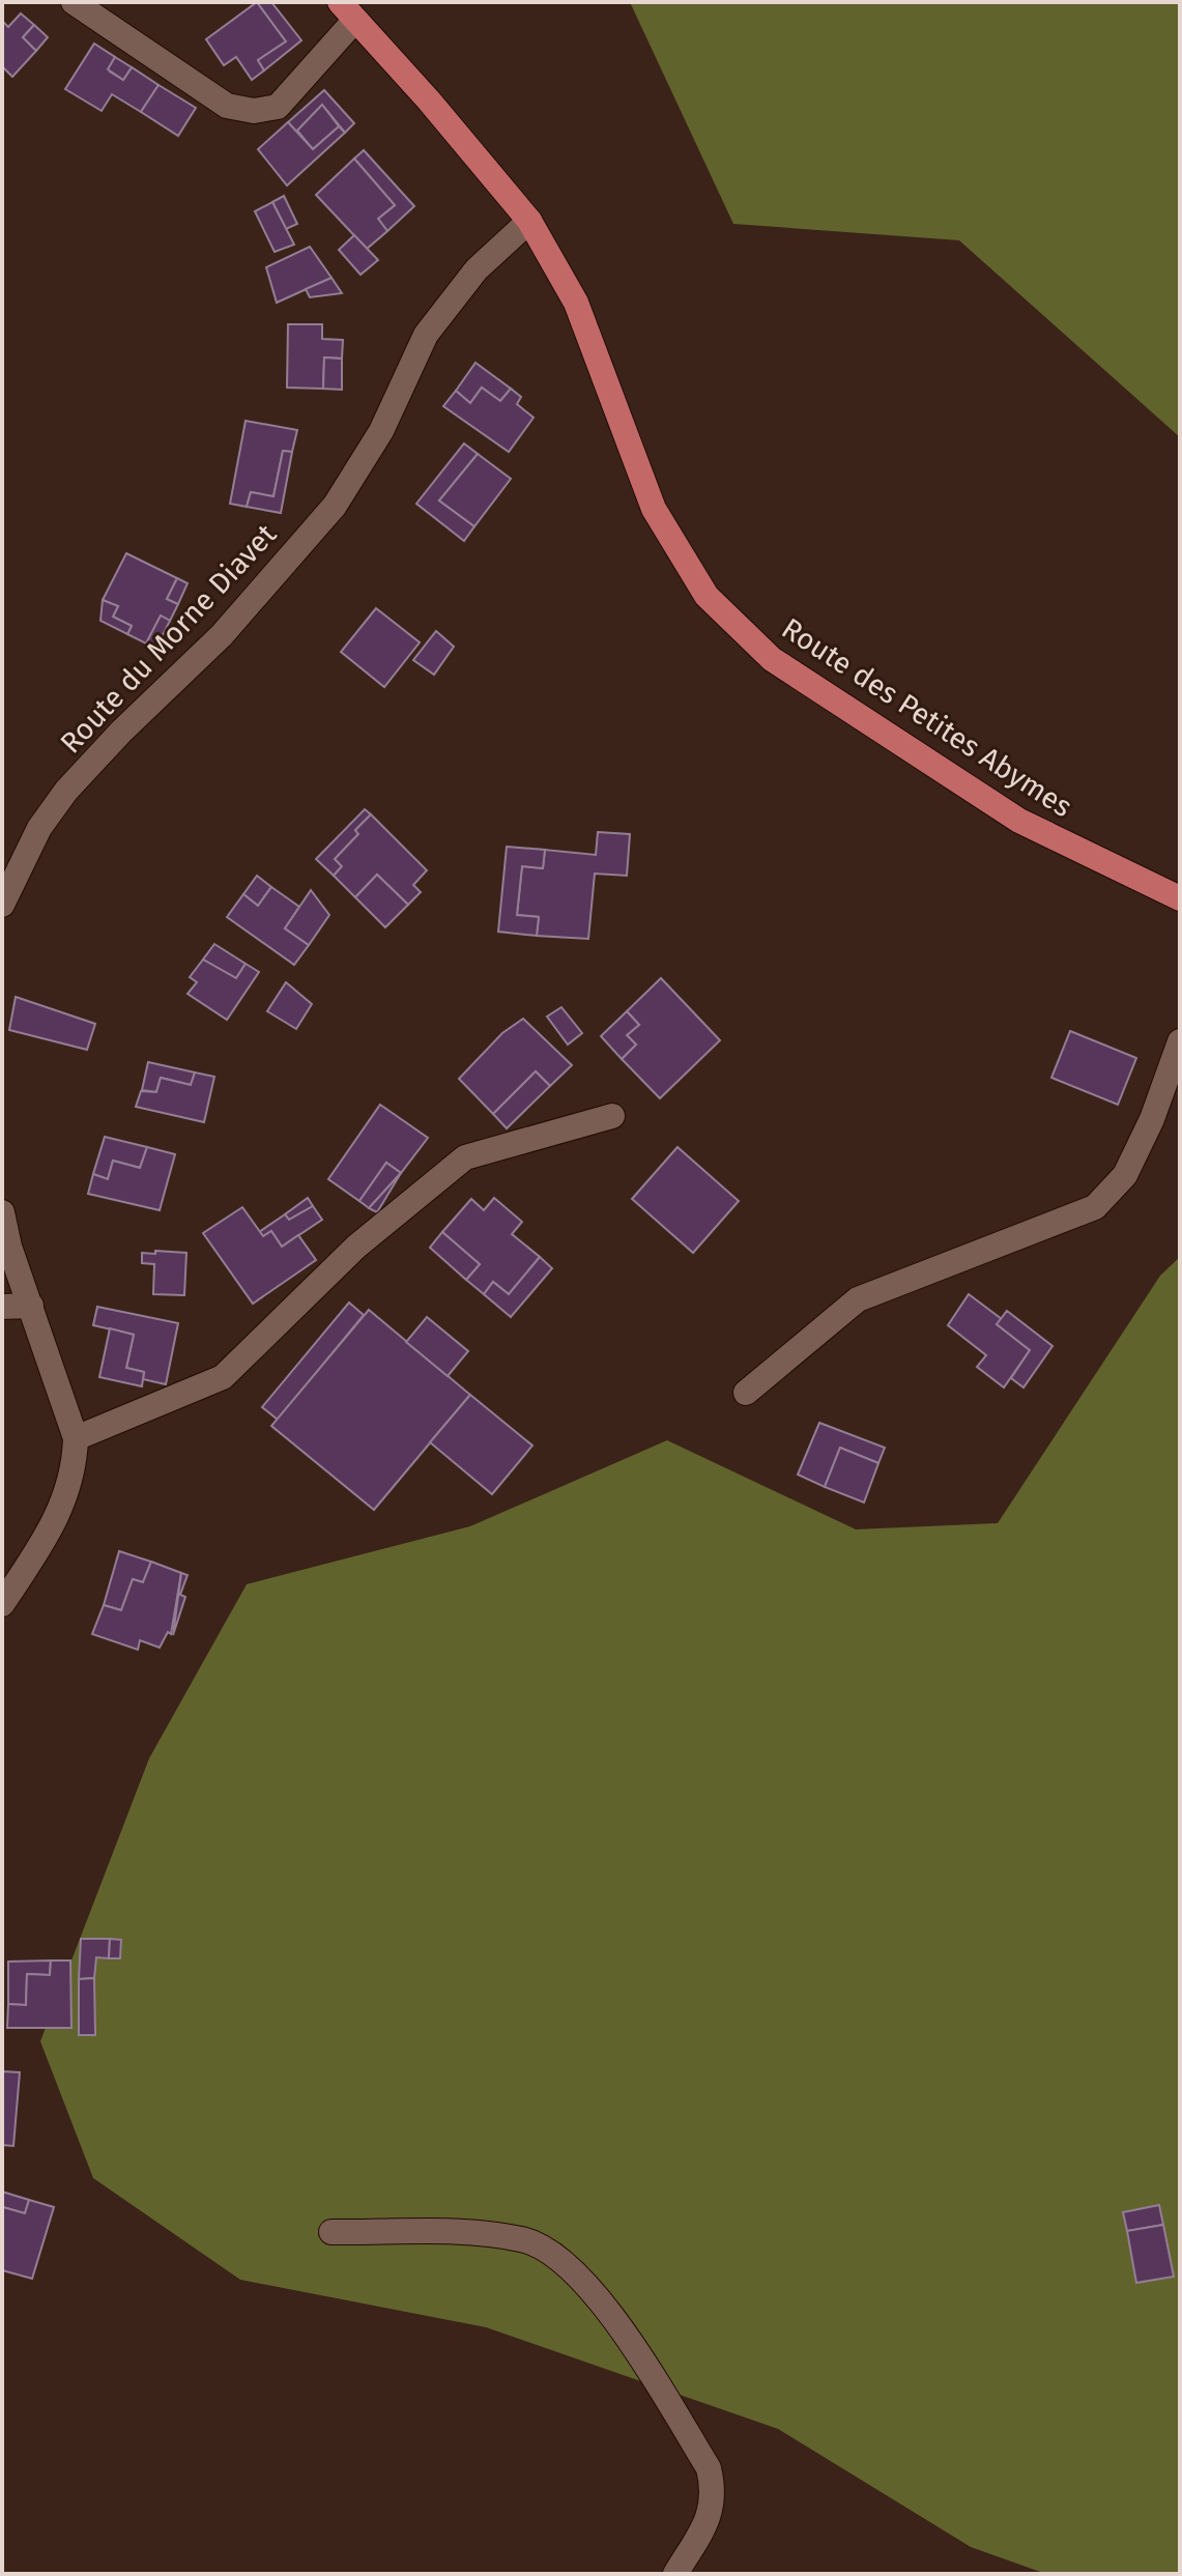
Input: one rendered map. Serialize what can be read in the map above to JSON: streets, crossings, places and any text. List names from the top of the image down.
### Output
{
  "streets": {
    "main road": ["Route des Petites Abymes"],
    "street": ["Route du Morne Diavet"]
  },
  "crossings": [
    ["Route du Morne Diavet", "Route des Petites Abymes"]
  ]
}
